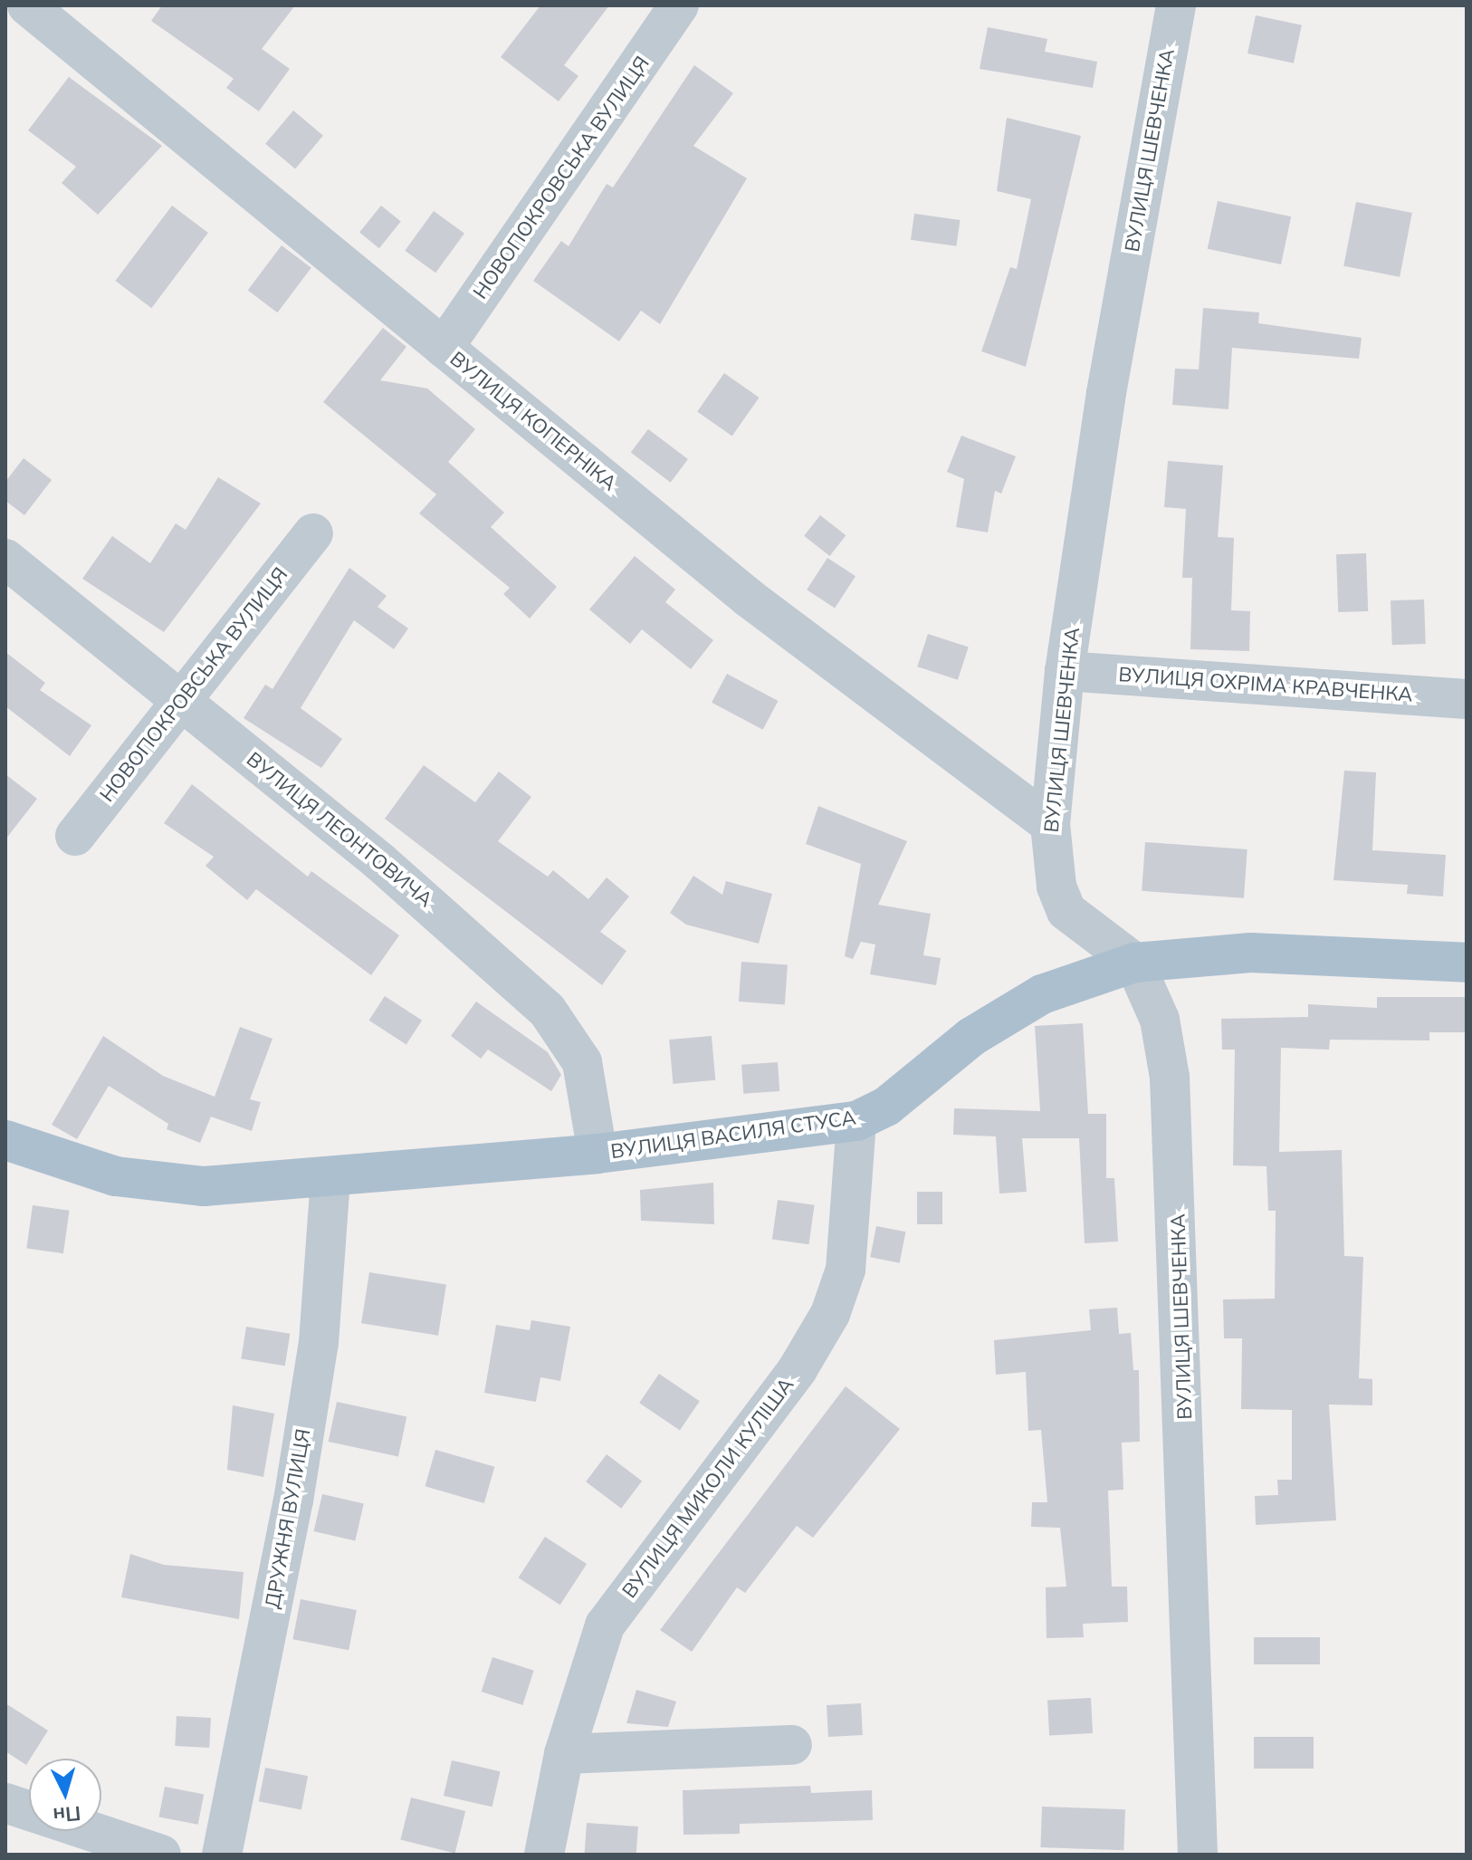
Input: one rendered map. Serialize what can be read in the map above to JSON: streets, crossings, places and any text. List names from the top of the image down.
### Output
{
  "streets": {
    "main road": ["ВУЛИЦЯ ВАСИЛЯ СТУСА"],
    "street": [
      "ВУЛИЦЯ ШЕВЧЕНКА",
      "НОВОПОКРОВСЬКА ВУЛИЦЯ",
      "ВУЛИЦЯ КОПЕРНІКА",
      "ВУЛИЦЯ ОХРІМА КРАВЧЕНКА",
      "ВУЛИЦЯ ЛЕОНТОВИЧА",
      "ВУЛИЦЯ МИКОЛИ КУЛІША",
      "ДРУЖНЯ ВУЛИЦЯ"
    ]
  },
  "crossings": [
    ["ВУЛИЦЯ ШЕВЧЕНКА", "ВУЛИЦЯ КОПЕРНІКА"],
    ["ВУЛИЦЯ ШЕВЧЕНКА", "ВУЛИЦЯ ОХРІМА КРАВЧЕНКА"],
    ["ВУЛИЦЯ ШЕВЧЕНКА", "ВУЛИЦЯ ВАСИЛЯ СТУСА"],
    ["НОВОПОКРОВСЬКА ВУЛИЦЯ", "ВУЛИЦЯ КОПЕРНІКА"],
    ["НОВОПОКРОВСЬКА ВУЛИЦЯ", "ВУЛИЦЯ ЛЕОНТОВИЧА"],
    ["ВУЛИЦЯ ЛЕОНТОВИЧА", "ВУЛИЦЯ ВАСИЛЯ СТУСА"],
    ["ВУЛИЦЯ ВАСИЛЯ СТУСА", "ВУЛИЦЯ МИКОЛИ КУЛІША"],
    ["ВУЛИЦЯ ВАСИЛЯ СТУСА", "ДРУЖНЯ ВУЛИЦЯ"]
  ],
  "north": "bottom"
}
